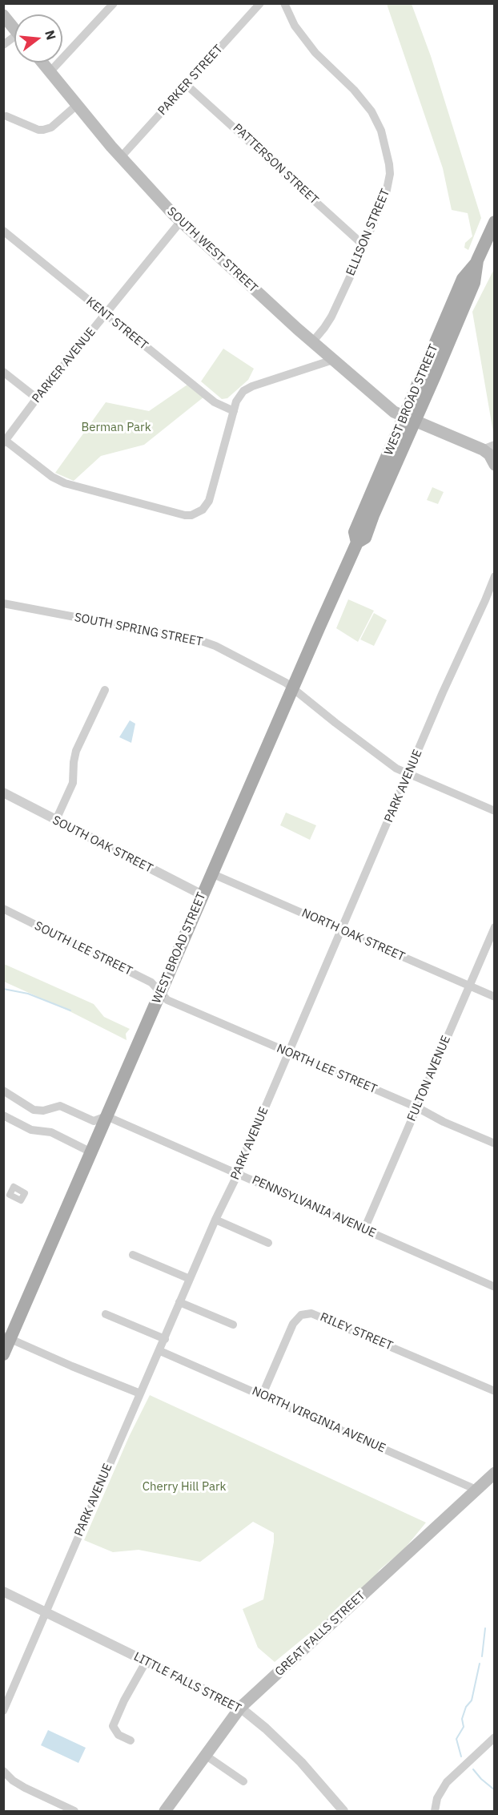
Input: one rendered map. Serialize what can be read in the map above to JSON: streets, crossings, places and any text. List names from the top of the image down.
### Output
{
  "streets": {
    "main road": ["SOUTH WEST STREET", "WEST BROAD STREET", "GREAT FALLS STREET"],
    "street": [
      "PARKER STREET",
      "PATTERSON STREET",
      "ELLISON STREET",
      "KENT STREET",
      "PARKER AVENUE",
      "SOUTH SPRING STREET",
      "PARK AVENUE",
      "SOUTH OAK STREET",
      "NORTH OAK STREET",
      "SOUTH LEE STREET",
      "NORTH LEE STREET",
      "FULTON AVENUE",
      "PENNSYLVANIA AVENUE",
      "RILEY STREET",
      "NORTH VIRGINIA AVENUE",
      "LITTLE FALLS STREET"
    ]
  },
  "crossings": [
    ["PARKER STREET", "PATTERSON STREET"],
    ["PARKER STREET", "SOUTH WEST STREET"],
    ["PATTERSON STREET", "ELLISON STREET"],
    ["ELLISON STREET", "SOUTH WEST STREET"],
    ["SOUTH WEST STREET", "PARKER AVENUE"],
    ["SOUTH WEST STREET", "WEST BROAD STREET"],
    ["KENT STREET", "PARKER AVENUE"],
    ["WEST BROAD STREET", "SOUTH SPRING STREET"],
    ["WEST BROAD STREET", "SOUTH OAK STREET"],
    ["WEST BROAD STREET", "NORTH OAK STREET"],
    ["WEST BROAD STREET", "SOUTH LEE STREET"],
    ["WEST BROAD STREET", "NORTH LEE STREET"],
    ["WEST BROAD STREET", "PENNSYLVANIA AVENUE"],
    ["SOUTH SPRING STREET", "PARK AVENUE"],
    ["PARK AVENUE", "NORTH OAK STREET"],
    ["PARK AVENUE", "NORTH LEE STREET"],
    ["PARK AVENUE", "PENNSYLVANIA AVENUE"],
    ["PARK AVENUE", "NORTH VIRGINIA AVENUE"],
    ["PARK AVENUE", "LITTLE FALLS STREET"],
    ["NORTH OAK STREET", "FULTON AVENUE"],
    ["SOUTH LEE STREET", "NORTH LEE STREET"],
    ["NORTH LEE STREET", "FULTON AVENUE"],
    ["FULTON AVENUE", "PENNSYLVANIA AVENUE"],
    ["RILEY STREET", "NORTH VIRGINIA AVENUE"],
    ["NORTH VIRGINIA AVENUE", "GREAT FALLS STREET"],
    ["GREAT FALLS STREET", "LITTLE FALLS STREET"]
  ],
  "parks": ["Berman Park", "Cherry Hill Park"],
  "north": "right"
}
